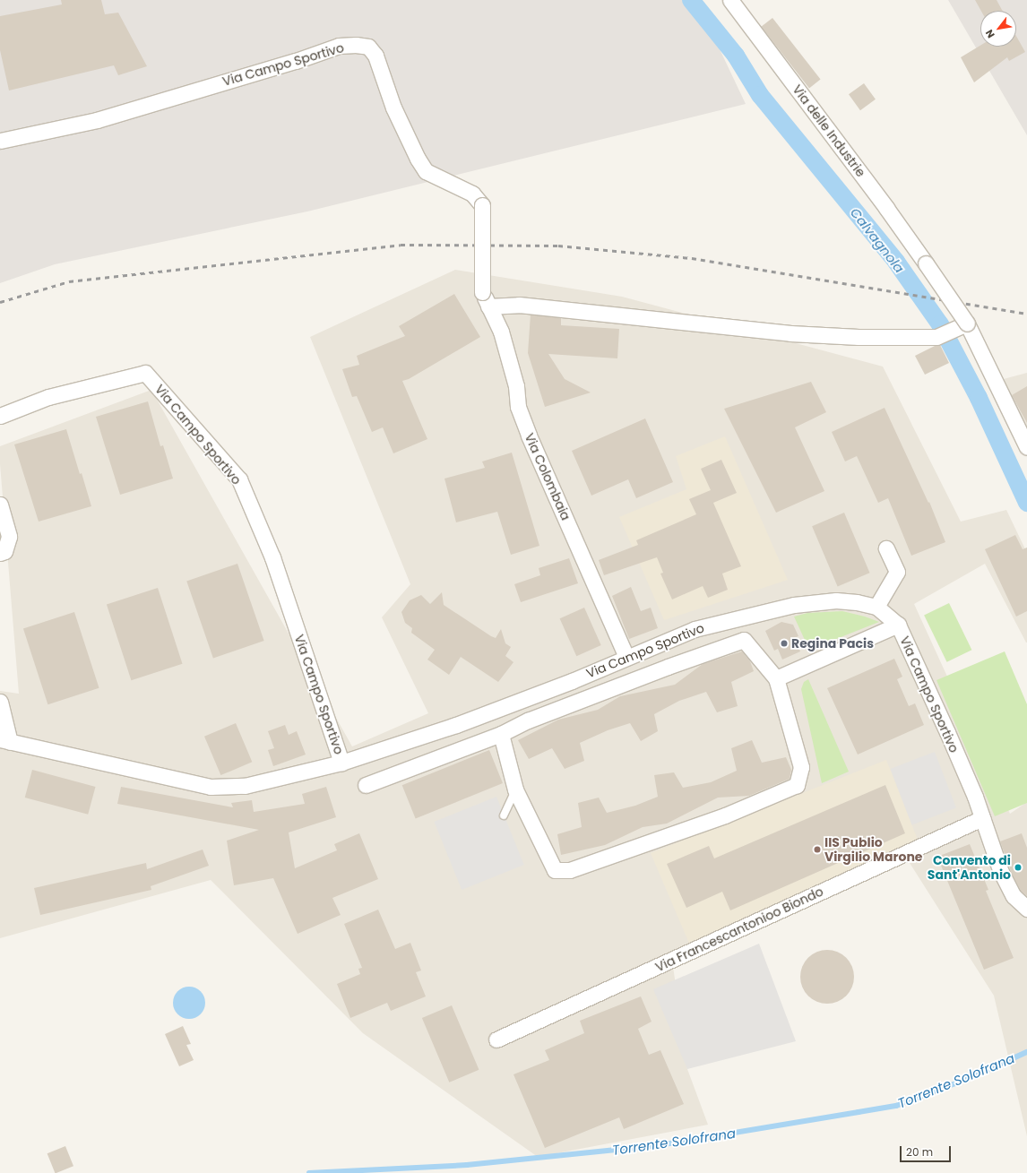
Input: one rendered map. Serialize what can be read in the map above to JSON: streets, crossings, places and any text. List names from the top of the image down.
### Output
{
  "streets": {
    "street": [
      "Via Campo Sportivo",
      "Via delle Industrie",
      "Via Colombaia",
      "Via Francescantonioo Biondo"
    ]
  },
  "crossings": [
    ["Via Campo Sportivo", "Via Colombaia"],
    ["Via Campo Sportivo", "Via Francescantonioo Biondo"]
  ],
  "water": ["Calvagnola", "Torrente Solofrana"],
  "places": ["Regina Pacis", "IIS Publio Virgilio Marone", "Convento di Sant'Antonio"],
  "scale_bar": "20 m",
  "north": "bottom left"
}
